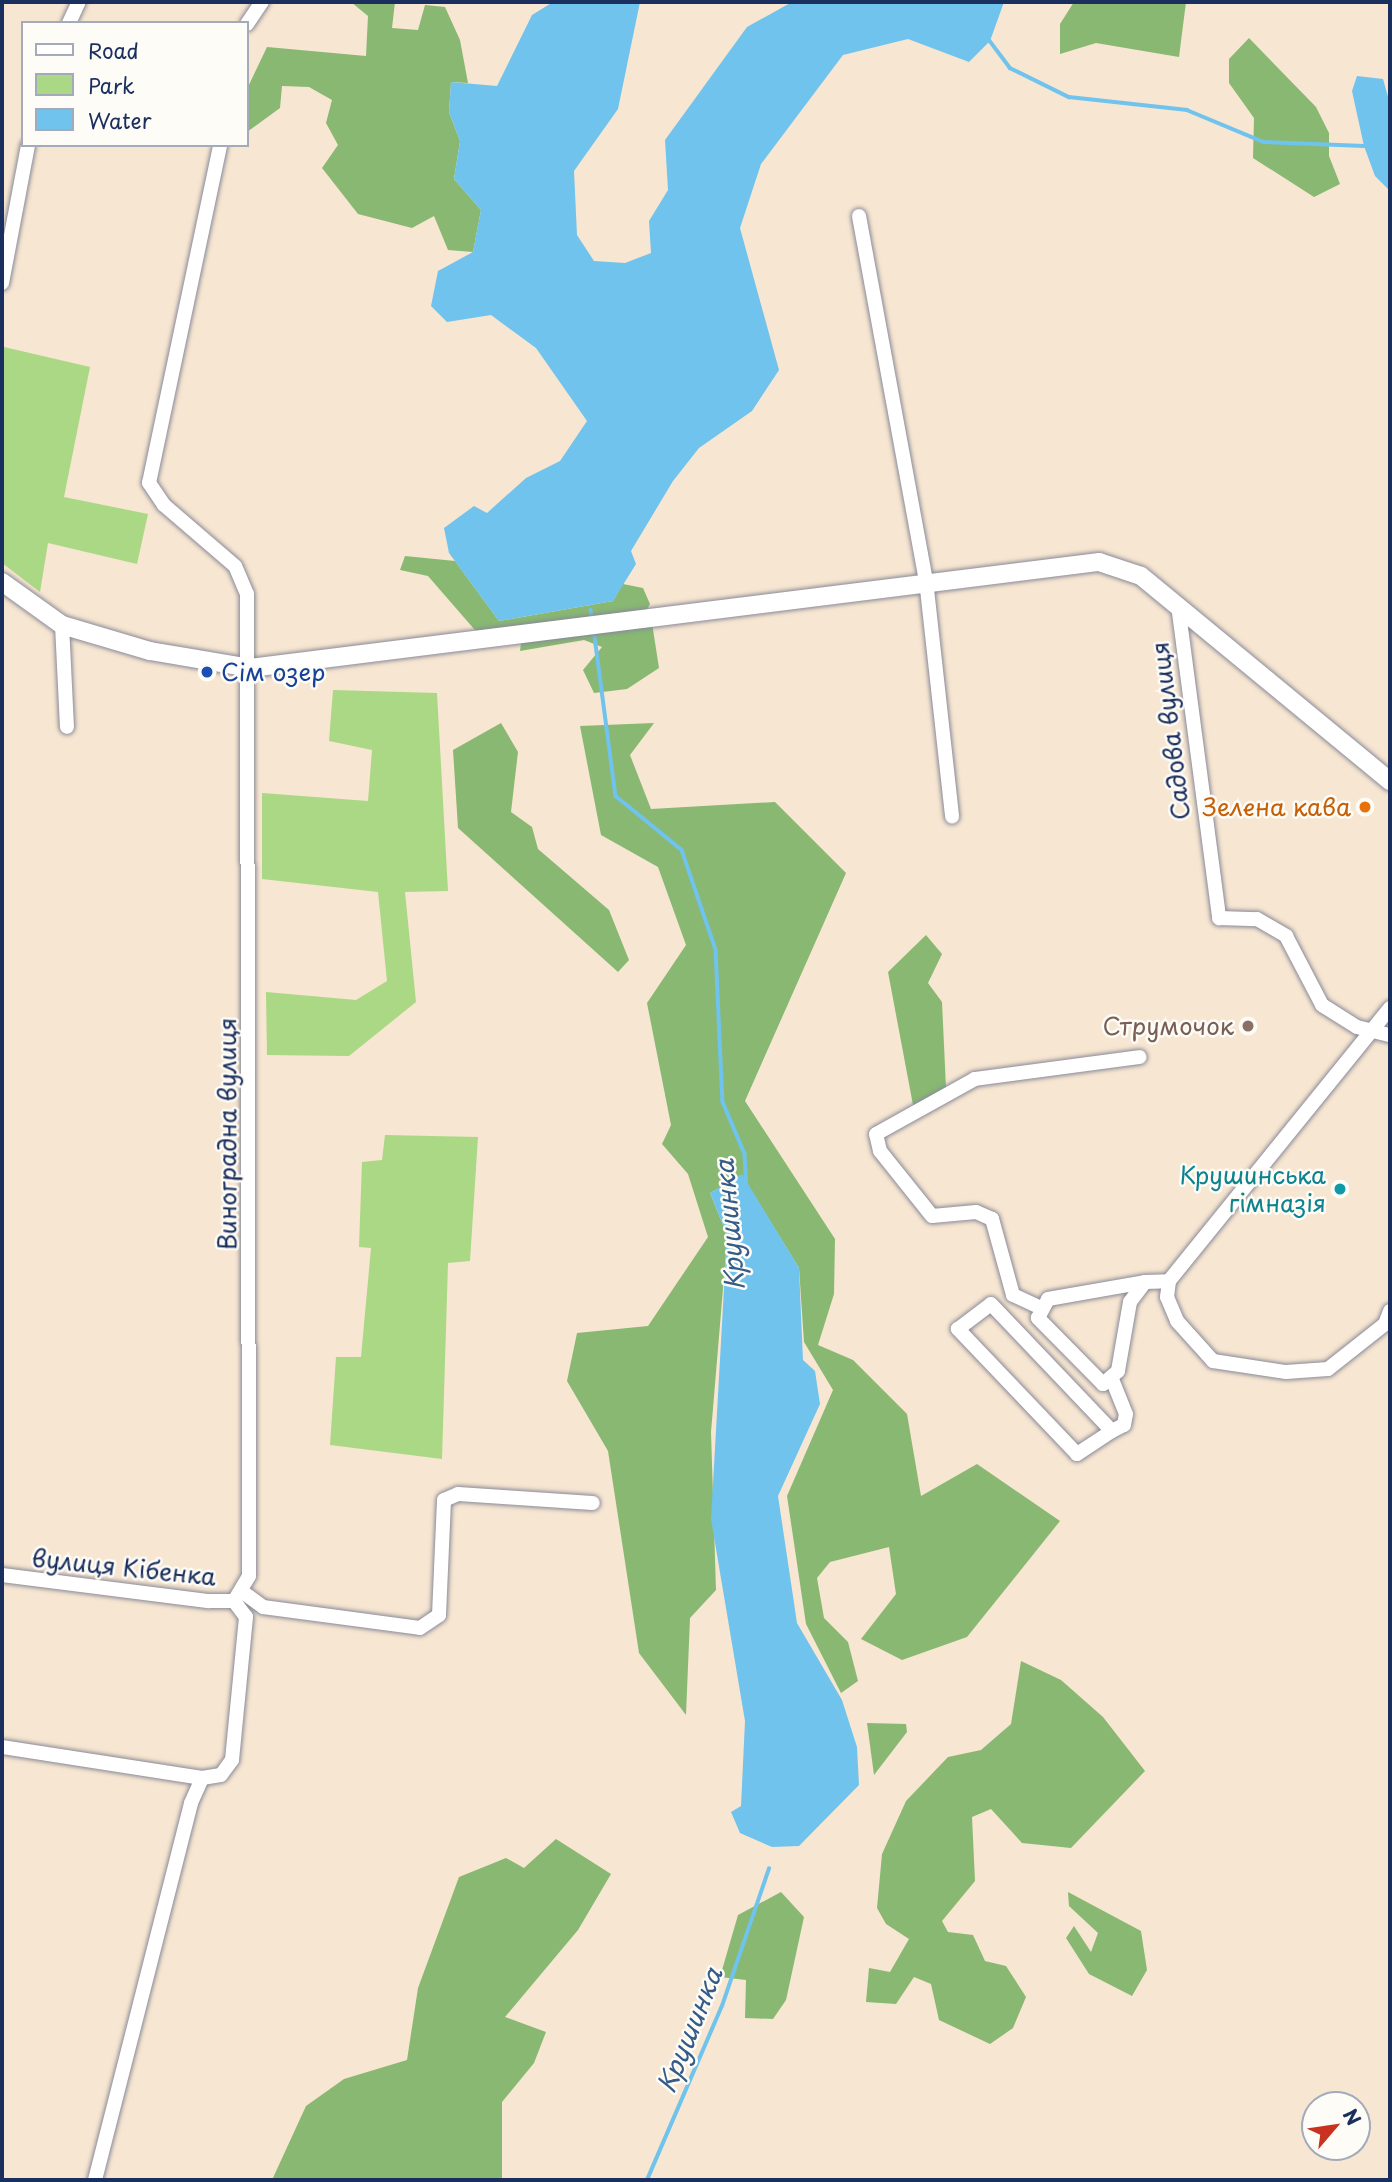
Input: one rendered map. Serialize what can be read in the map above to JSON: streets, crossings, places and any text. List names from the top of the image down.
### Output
{
  "streets": {
    "street": ["Садова вулиця", "Виноградна вулиця", "вулиця Кібенка"]
  },
  "crossings": [
    ["Виноградна вулиця", "вулиця Кібенка"]
  ],
  "water": ["Крушинка"],
  "places": [
    "Сім озер",
    "Зелена кава",
    "Струмочок",
    "Крушинська гімназія"
  ],
  "legend": ["Road", "Park", "Water"],
  "north": "top right"
}
